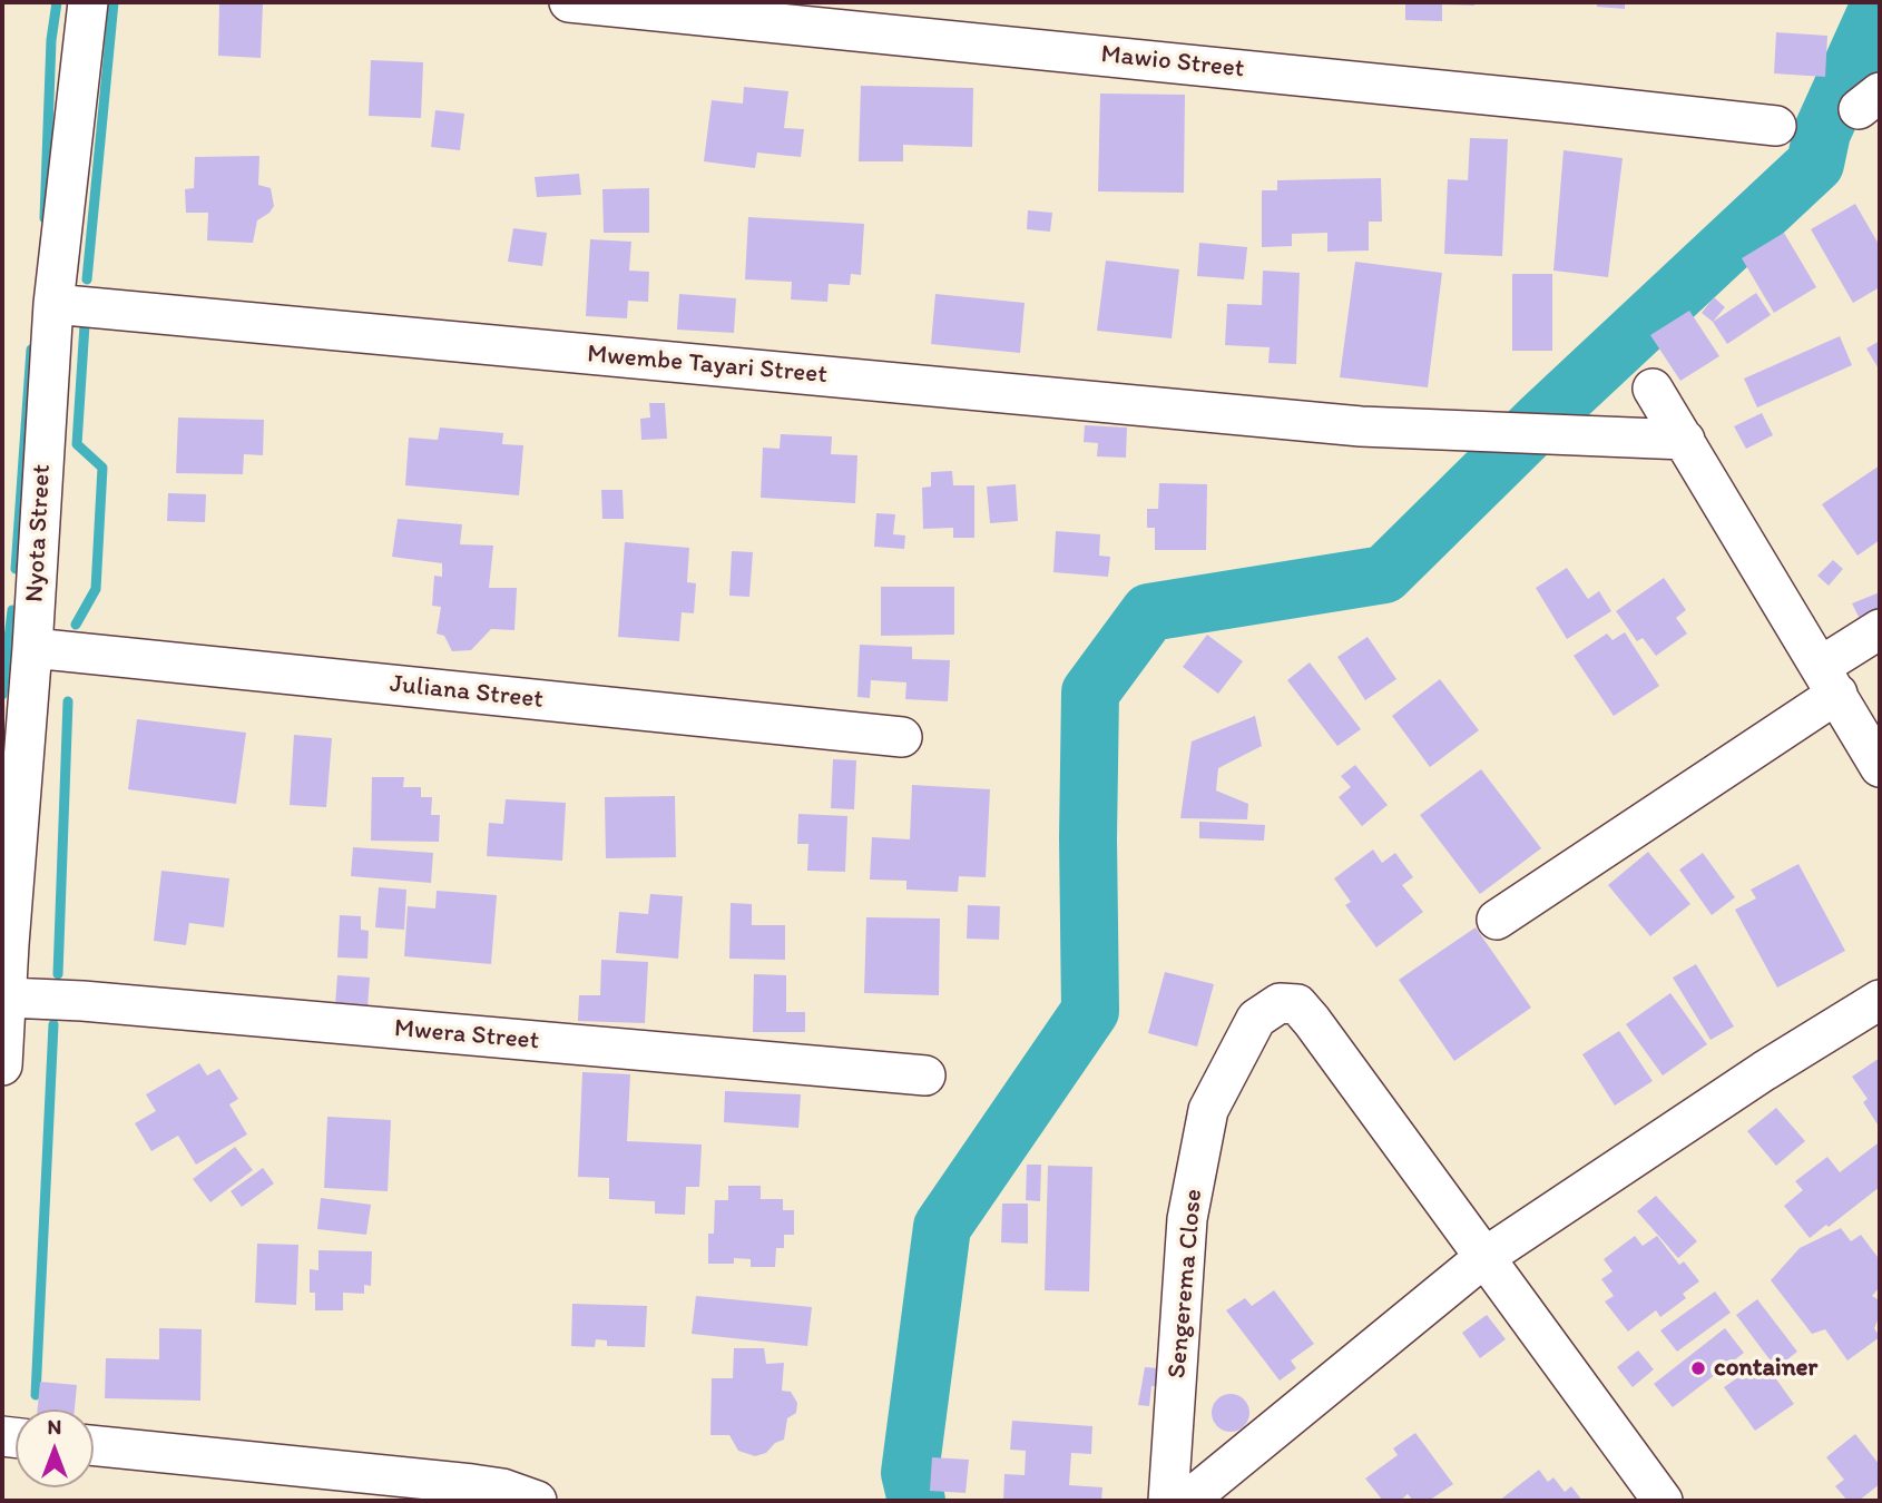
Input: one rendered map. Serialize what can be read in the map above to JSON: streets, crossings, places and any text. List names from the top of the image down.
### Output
{
  "streets": {
    "street": [
      "Mawio Street",
      "Mwembe Tayari Street",
      "Nyota Street",
      "Juliana Street",
      "Mwera Street",
      "Sengerema Close"
    ]
  },
  "crossings": [
    ["Mwembe Tayari Street", "Nyota Street"],
    ["Nyota Street", "Juliana Street"],
    ["Nyota Street", "Mwera Street"]
  ],
  "places": ["container"],
  "north": "top"
}
